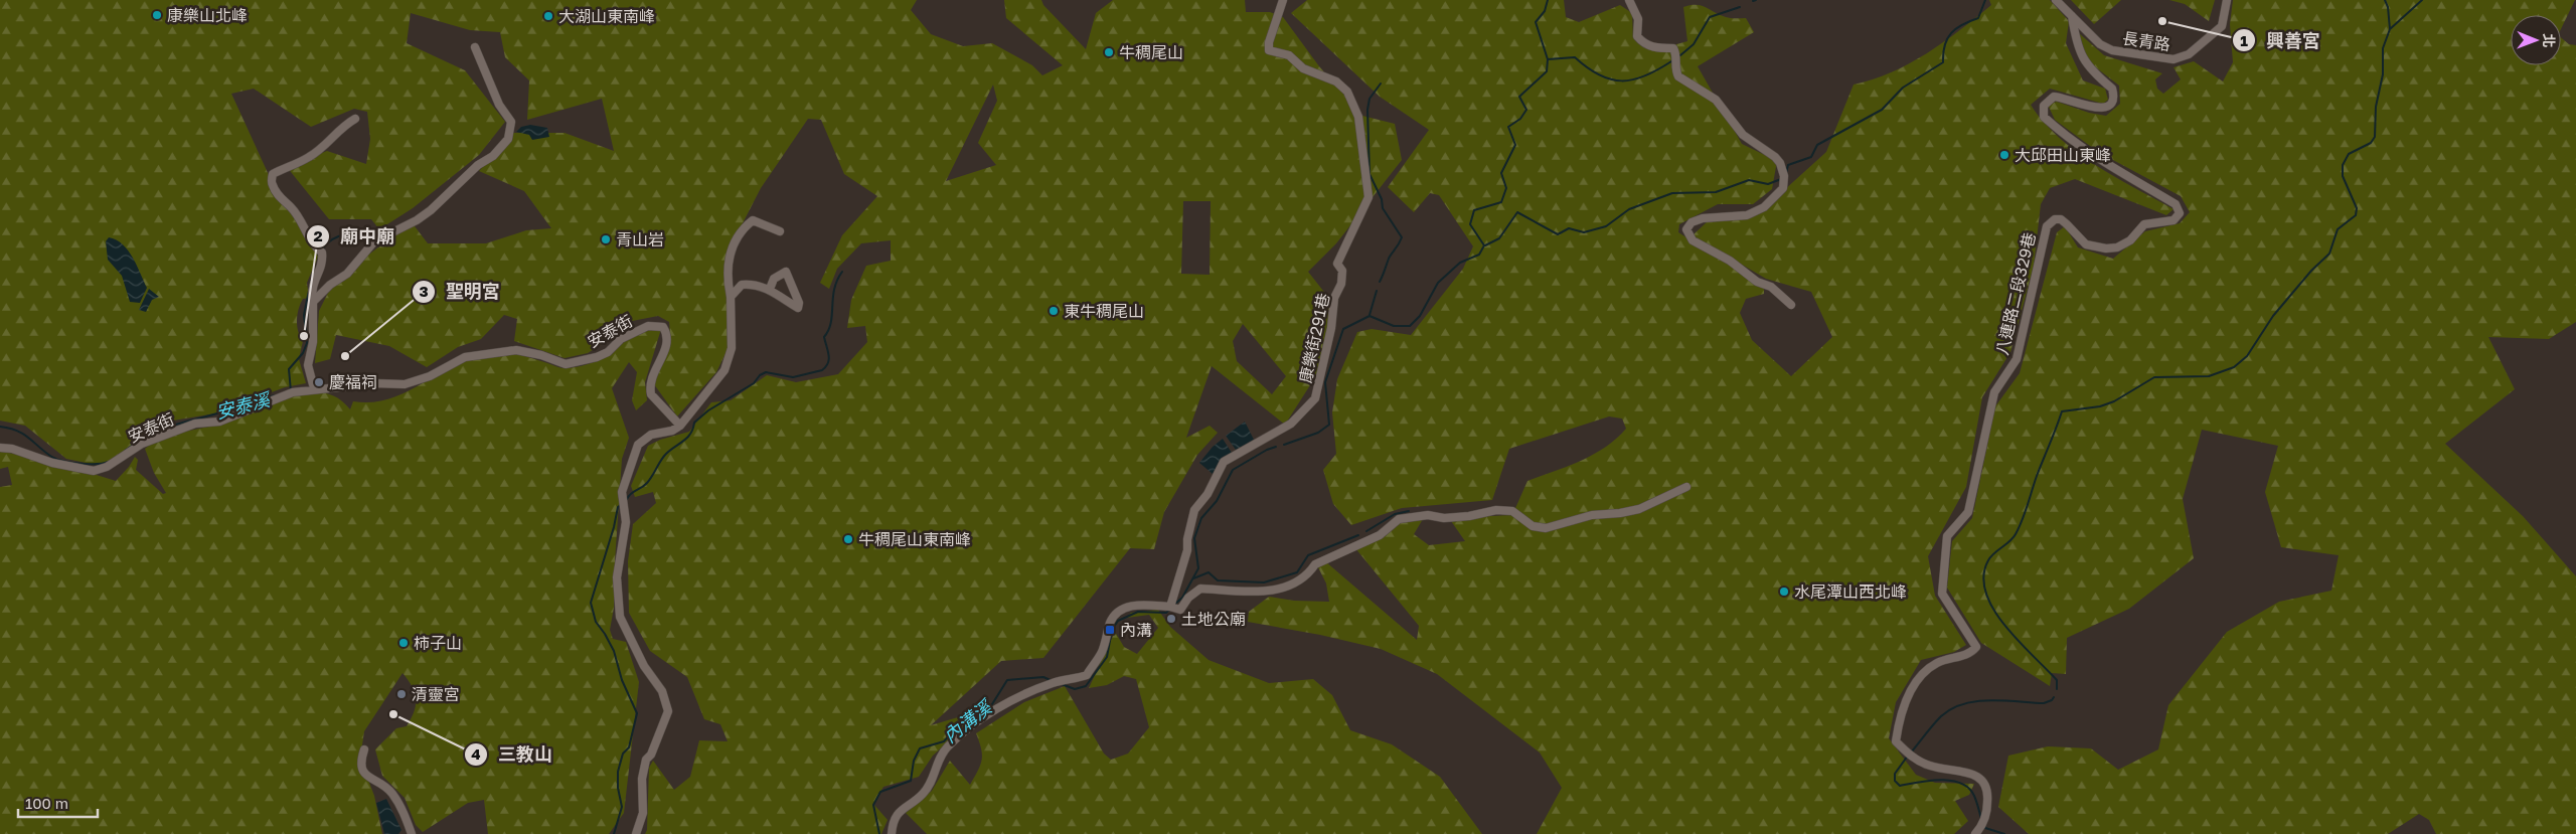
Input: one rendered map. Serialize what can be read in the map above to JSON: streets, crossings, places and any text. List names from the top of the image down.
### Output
{
  "streets": {
    "street": [
      "長青路",
      "八連路二段329巷",
      "安泰街",
      "康樂街291巷"
    ]
  },
  "crossings": [
    ["長青路", "八連路二段329巷"]
  ],
  "water": ["安泰溪", "內溝溪"],
  "places": {
    "other": [
      "康樂山北峰",
      "大湖山東南峰",
      "興善宮",
      "牛稠尾山",
      "大邱田山東峰",
      "青山岩",
      "東牛稠尾山",
      "廟中廟",
      "聖明宮",
      "慶福祠",
      "牛稠尾山東南峰",
      "水尾潭山西北峰",
      "土地公廟",
      "柿子山",
      "清靈宮",
      "三教山"
    ],
    "transit": ["內溝"]
  },
  "scale_bar": "100 m",
  "north": "right"
}
